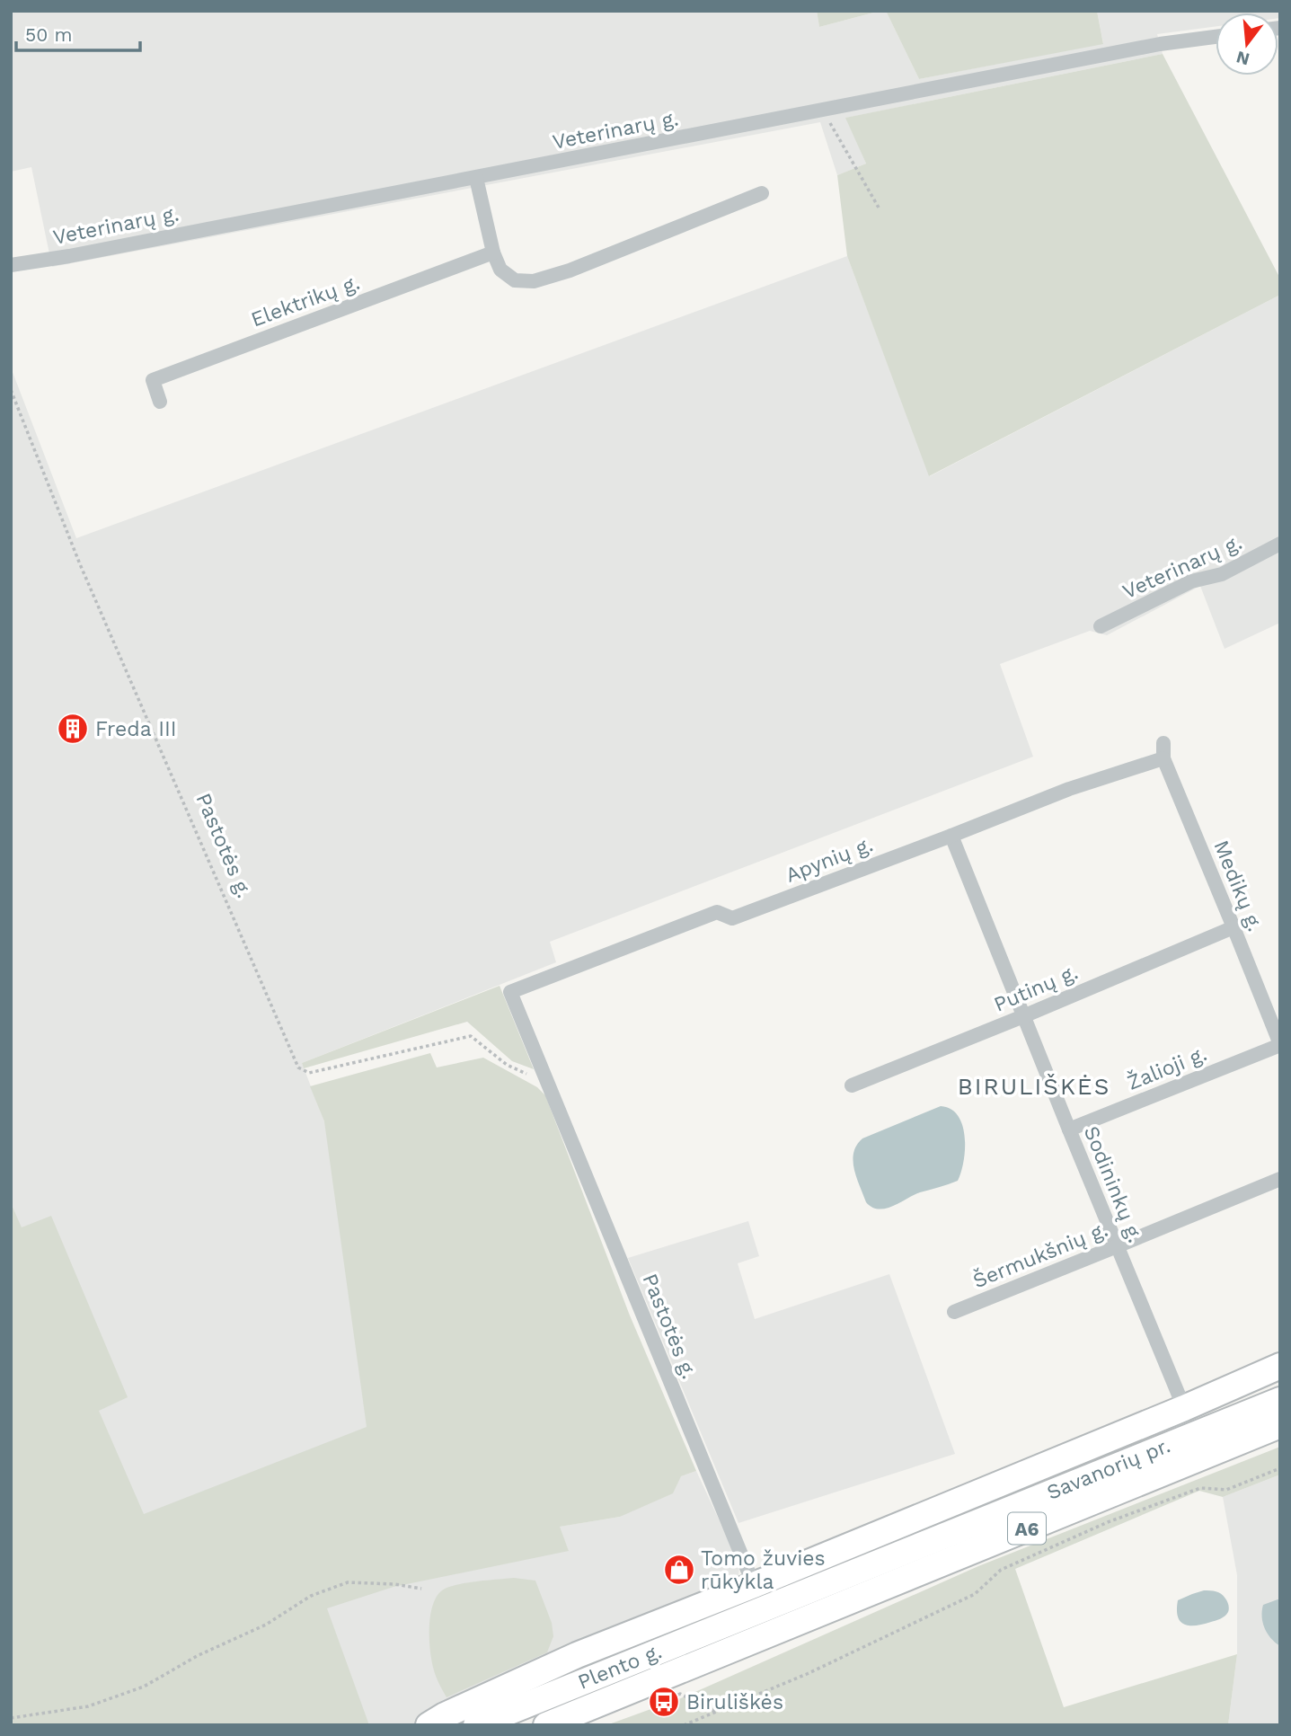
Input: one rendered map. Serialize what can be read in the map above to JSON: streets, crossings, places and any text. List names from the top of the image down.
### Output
{
  "streets": {
    "highway": ["Savanorių pr.", "A6", "Plento g."],
    "street": [
      "Veterinarų g.",
      "Elektrikų g.",
      "Pastotės g.",
      "Apynių g.",
      "Medikų g.",
      "Putinų g.",
      "Žalioji g.",
      "Sodininkų g.",
      "Šermukšnių g."
    ]
  },
  "crossings": [
    ["Pastotės g.", "Apynių g."],
    ["Apynių g.", "Medikų g."],
    ["Apynių g.", "Sodininkų g."],
    ["Medikų g.", "Putinų g."],
    ["Medikų g.", "Žalioji g."],
    ["Putinų g.", "Sodininkų g."],
    ["Žalioji g.", "Sodininkų g."],
    ["Sodininkų g.", "Šermukšnių g."],
    ["Savanorių pr.", "Plento g."]
  ],
  "districts": ["BIRULIŠKĖS"],
  "places": {
    "building": ["Freda III"],
    "shop": ["Tomo žuvies rūkykla"],
    "bus stop": ["Biruliškės"]
  },
  "scale_bar": "50 m",
  "north": "bottom"
}
